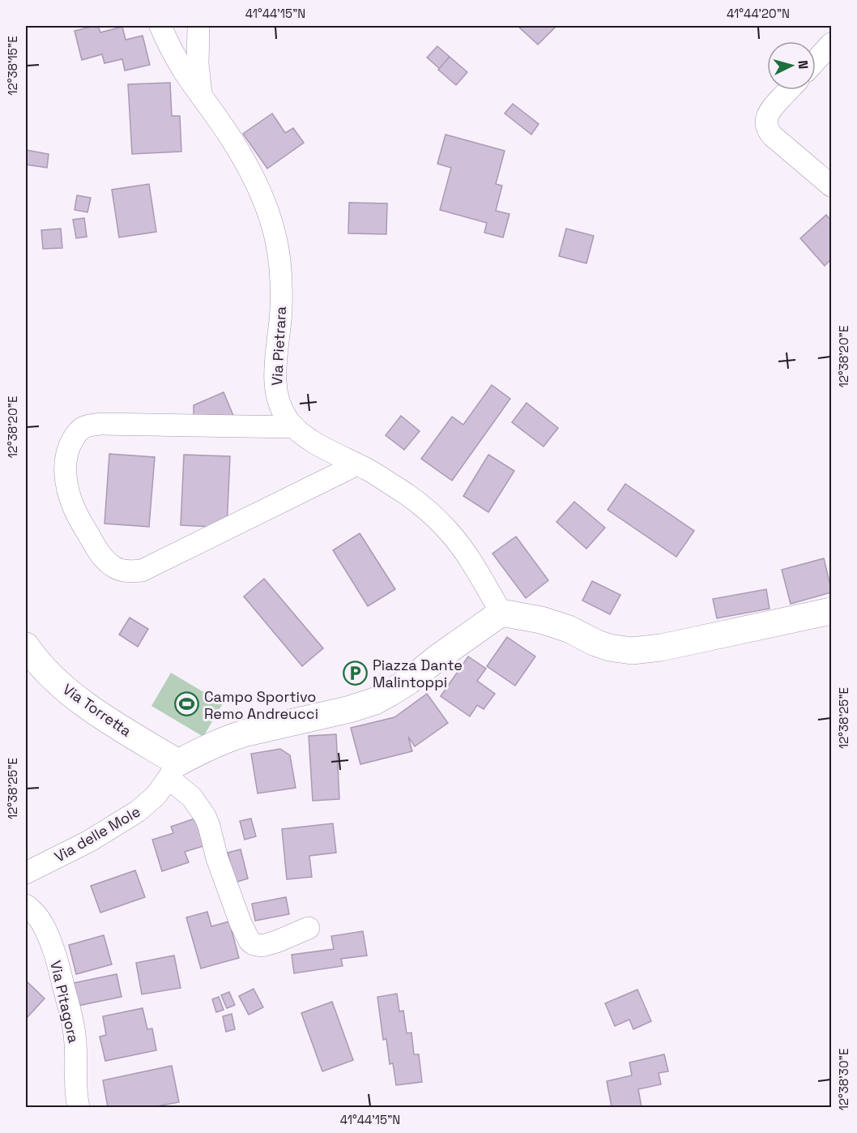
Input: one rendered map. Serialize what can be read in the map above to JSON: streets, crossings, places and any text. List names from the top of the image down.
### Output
{
  "streets": {
    "street": [
      "Via Pietrara",
      "Via Torretta",
      "Via delle Mole",
      "Via Pitagora"
    ]
  },
  "crossings": [
    ["Via Torretta", "Via delle Mole"]
  ],
  "places": {
    "parking": ["Piazza Dante Malintoppi"],
    "sports": ["Campo Sportivo Remo Andreucci"]
  },
  "north": "right",
  "coordinates": [
    "41°44'15\"N",
    "41°44'20\"N",
    "12°38'15\"E",
    "12°38'20\"E",
    "12°38'25\"E",
    "12°38'30\"E"
  ]
}
